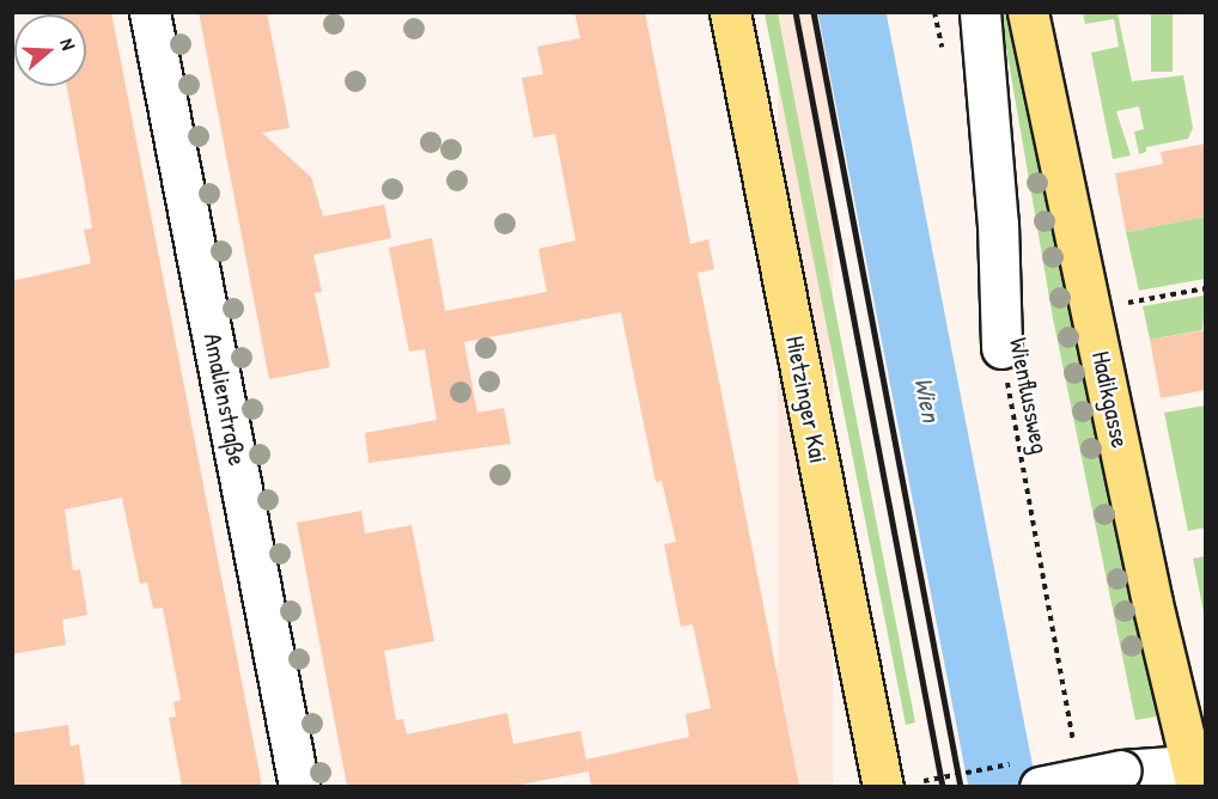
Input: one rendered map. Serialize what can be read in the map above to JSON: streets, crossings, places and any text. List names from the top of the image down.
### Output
{
  "streets": {
    "main road": ["Hietzinger Kai", "Hadikgasse"],
    "street": ["Amalienstraße"],
    "path": ["Wienflussweg"]
  },
  "water": ["Wien"],
  "north": "right"
}
